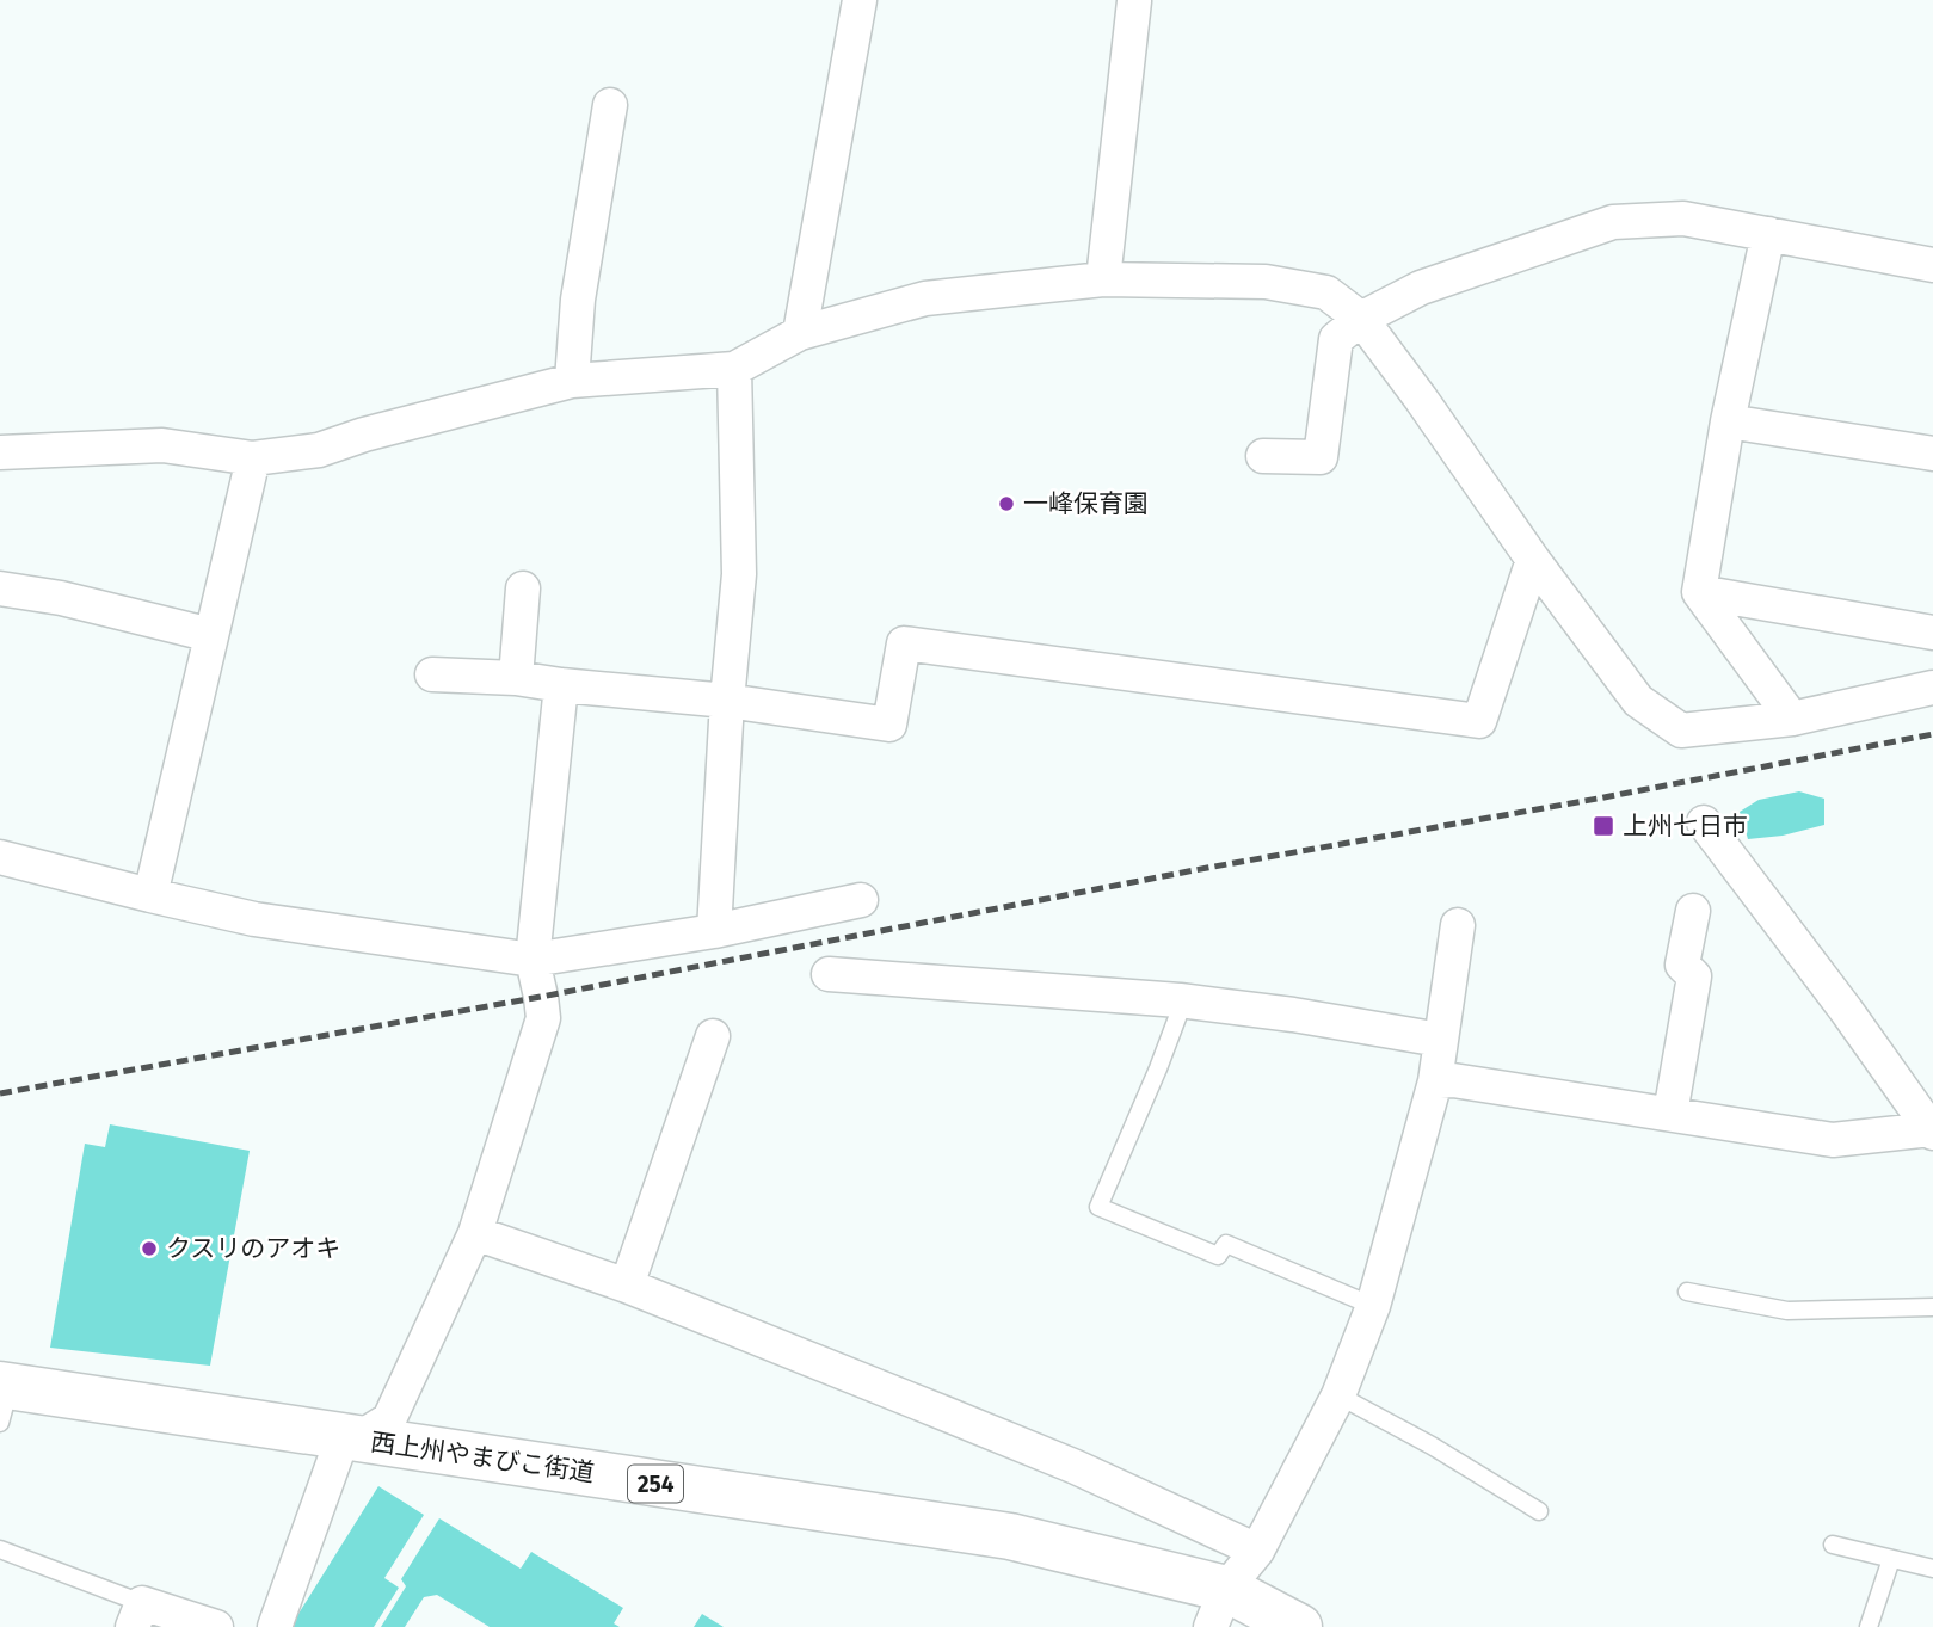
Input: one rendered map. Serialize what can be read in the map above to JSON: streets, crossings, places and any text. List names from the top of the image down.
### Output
{
  "streets": {
    "highway": ["西上州やまびこ街道", "254"]
  },
  "places": {
    "other": ["一峰保育園", "クスリのアオキ"],
    "transit": ["上州七日市"]
  }
}
